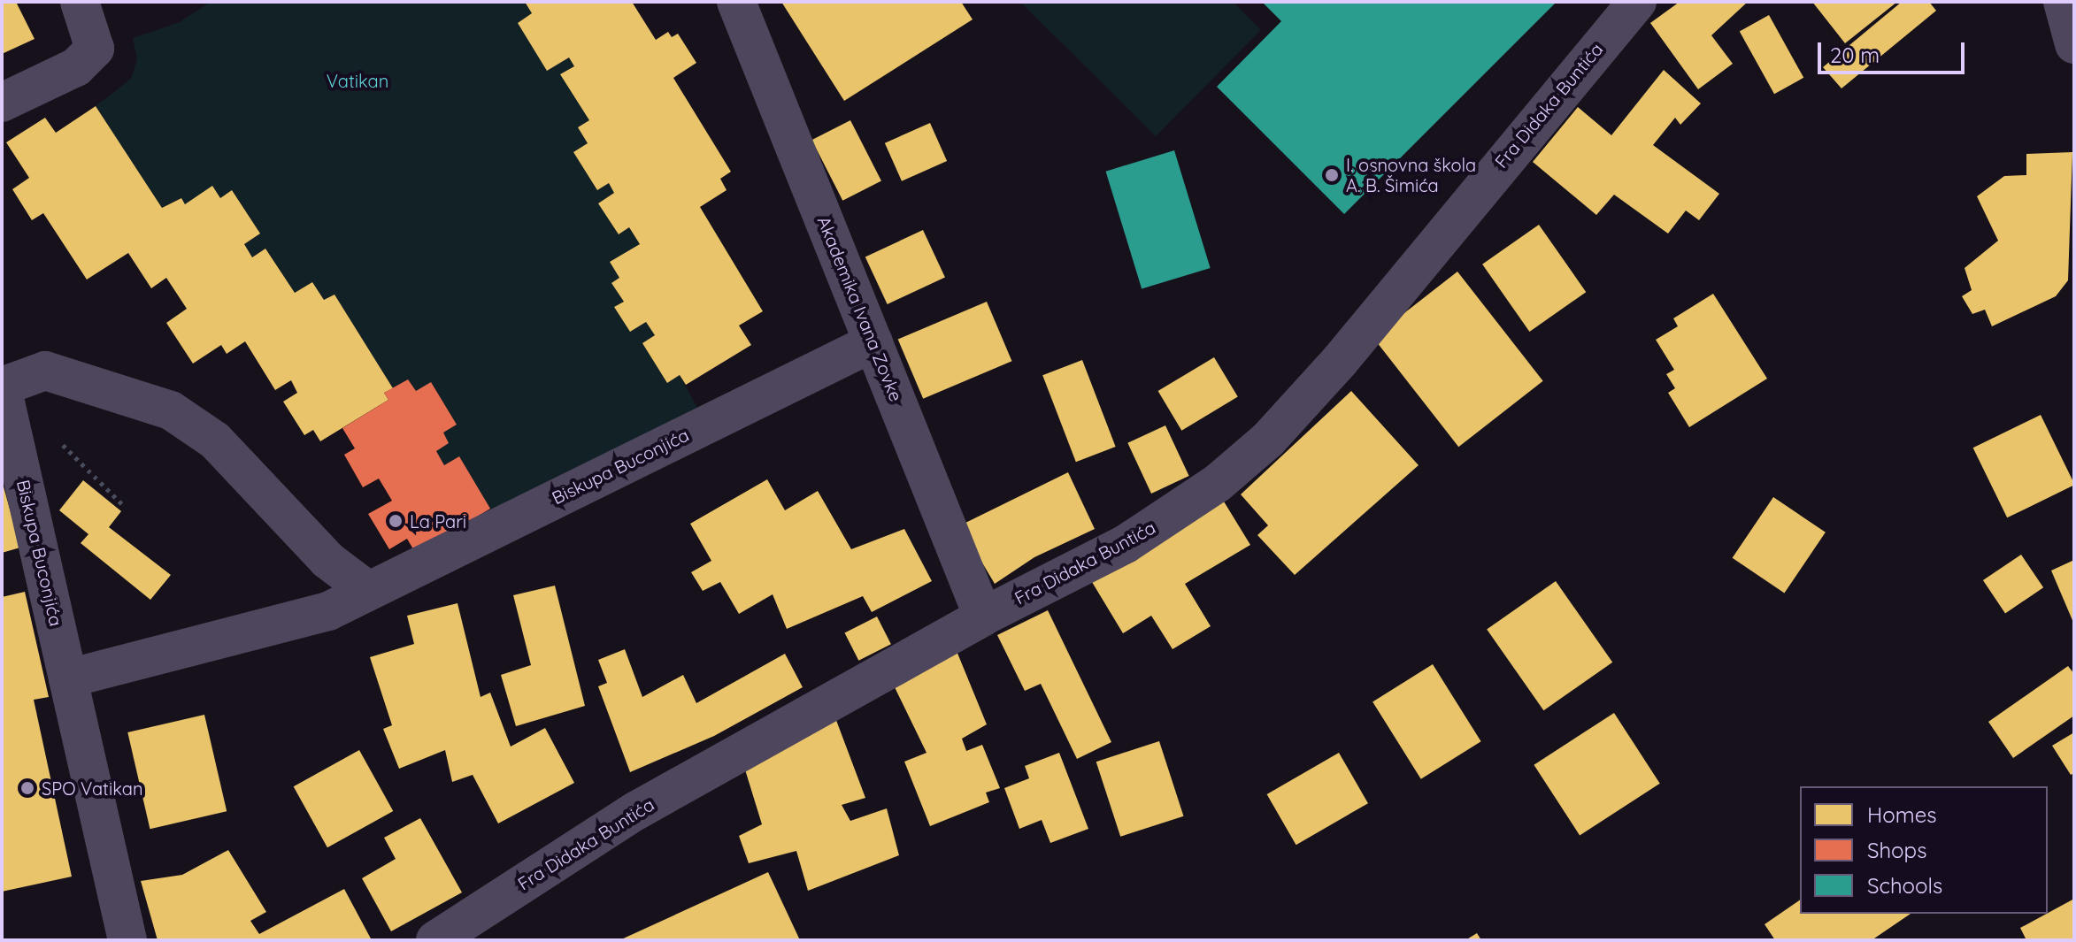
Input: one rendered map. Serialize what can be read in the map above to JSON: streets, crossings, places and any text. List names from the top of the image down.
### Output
{
  "streets": {
    "street": ["Fra Didaka Buntića", "Akademika Ivana Zovke", "Biskupa Buconjića"]
  },
  "crossings": [
    ["Fra Didaka Buntića", "Akademika Ivana Zovke"],
    ["Akademika Ivana Zovke", "Biskupa Buconjića"]
  ],
  "parks": ["Vatikan"],
  "places": ["I. osnovna škola A. B. Šimića", "La Pari", "SPO Vatikan"],
  "legend": ["Homes", "Shops", "Schools"],
  "scale_bar": "20 m"
}
